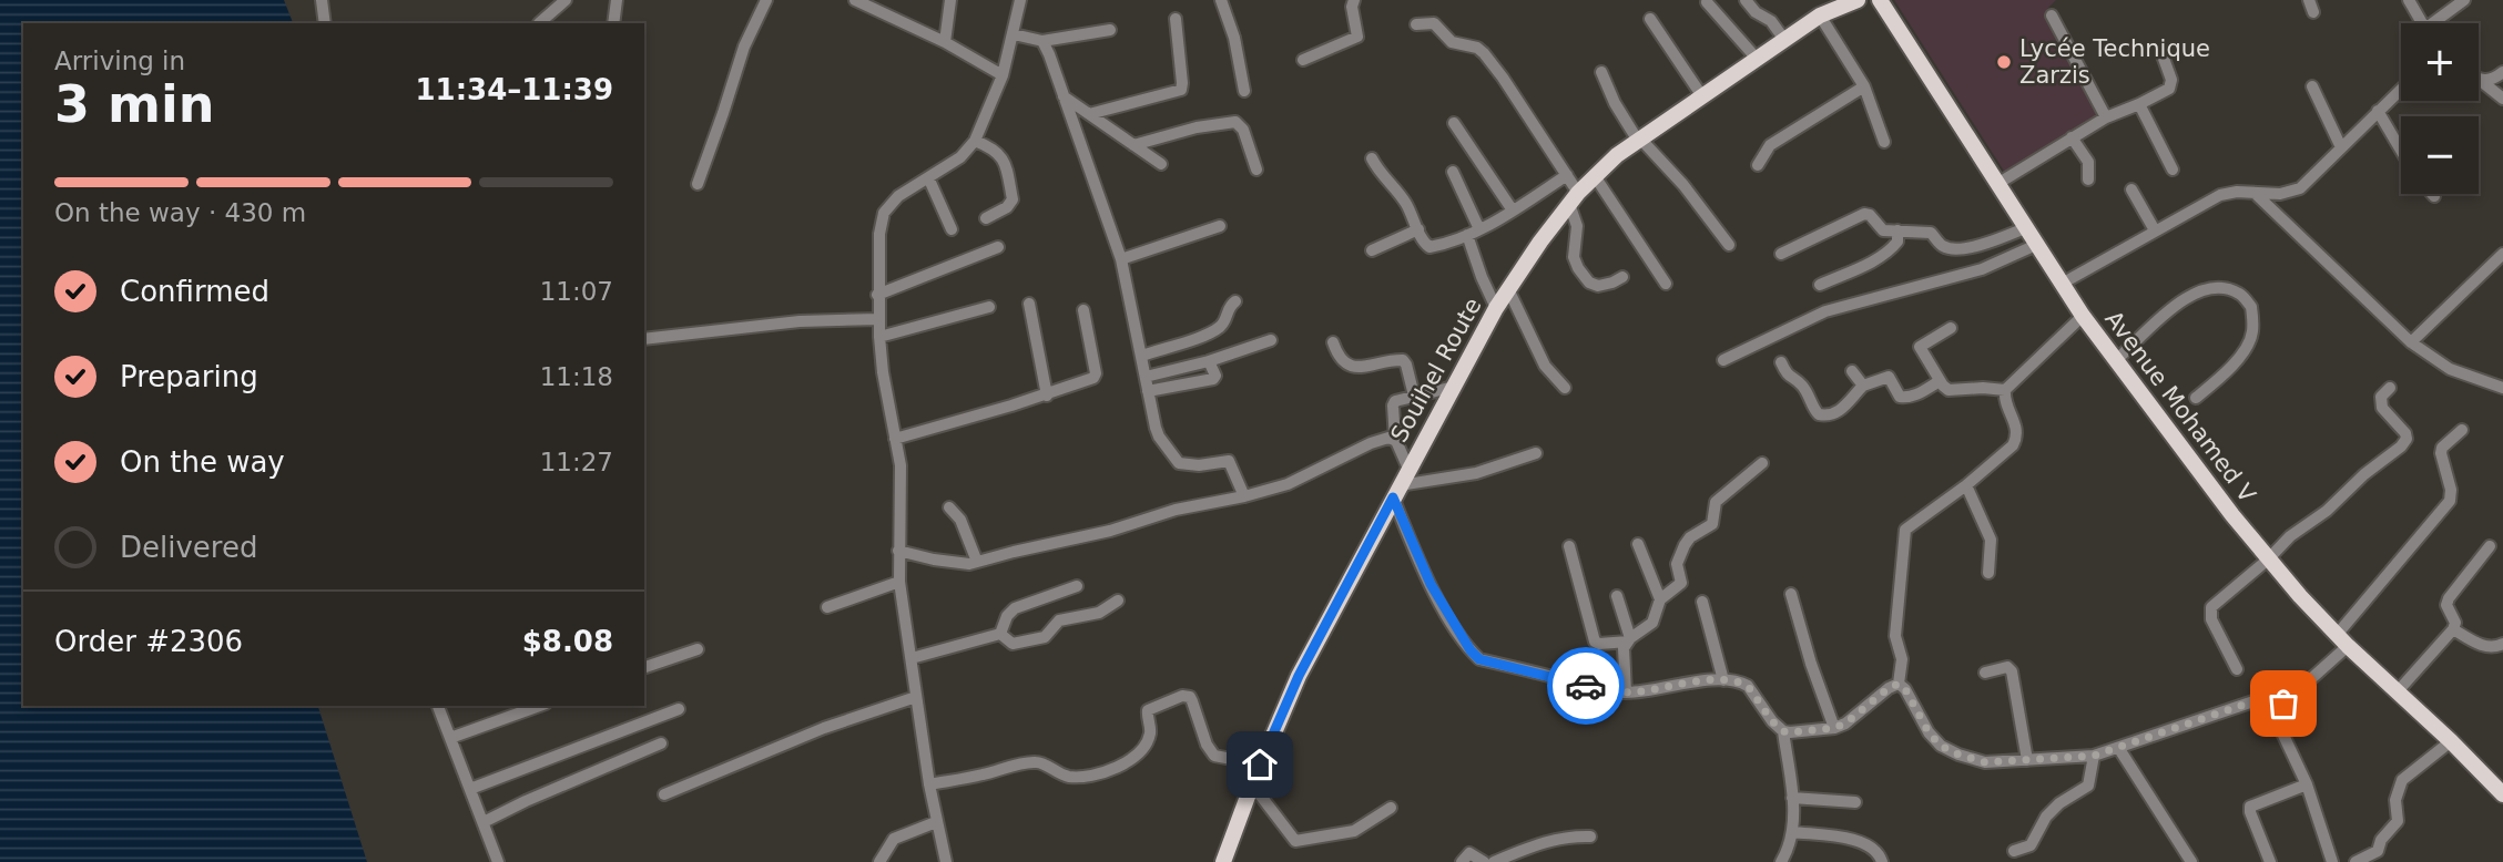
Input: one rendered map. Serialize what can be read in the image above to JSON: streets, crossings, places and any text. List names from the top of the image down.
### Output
{
  "streets": {
    "main road": ["Souihel Route", "Avenue Mohamed V"]
  },
  "places": ["Lycée Technique Zarzis"],
  "page": {
    "map_buttons": ["+", "−"],
    "heading": ["3 min", "Arriving in", "11:34–11:39"],
    "panel": ["Order #2306", "$8.08"],
    "bar": "On the way · 430 m",
    "list": [
      ["Confirmed", "11:07"],
      ["Preparing", "11:18"],
      ["On the way", "11:27"],
      "Delivered"
    ]
  }
}
